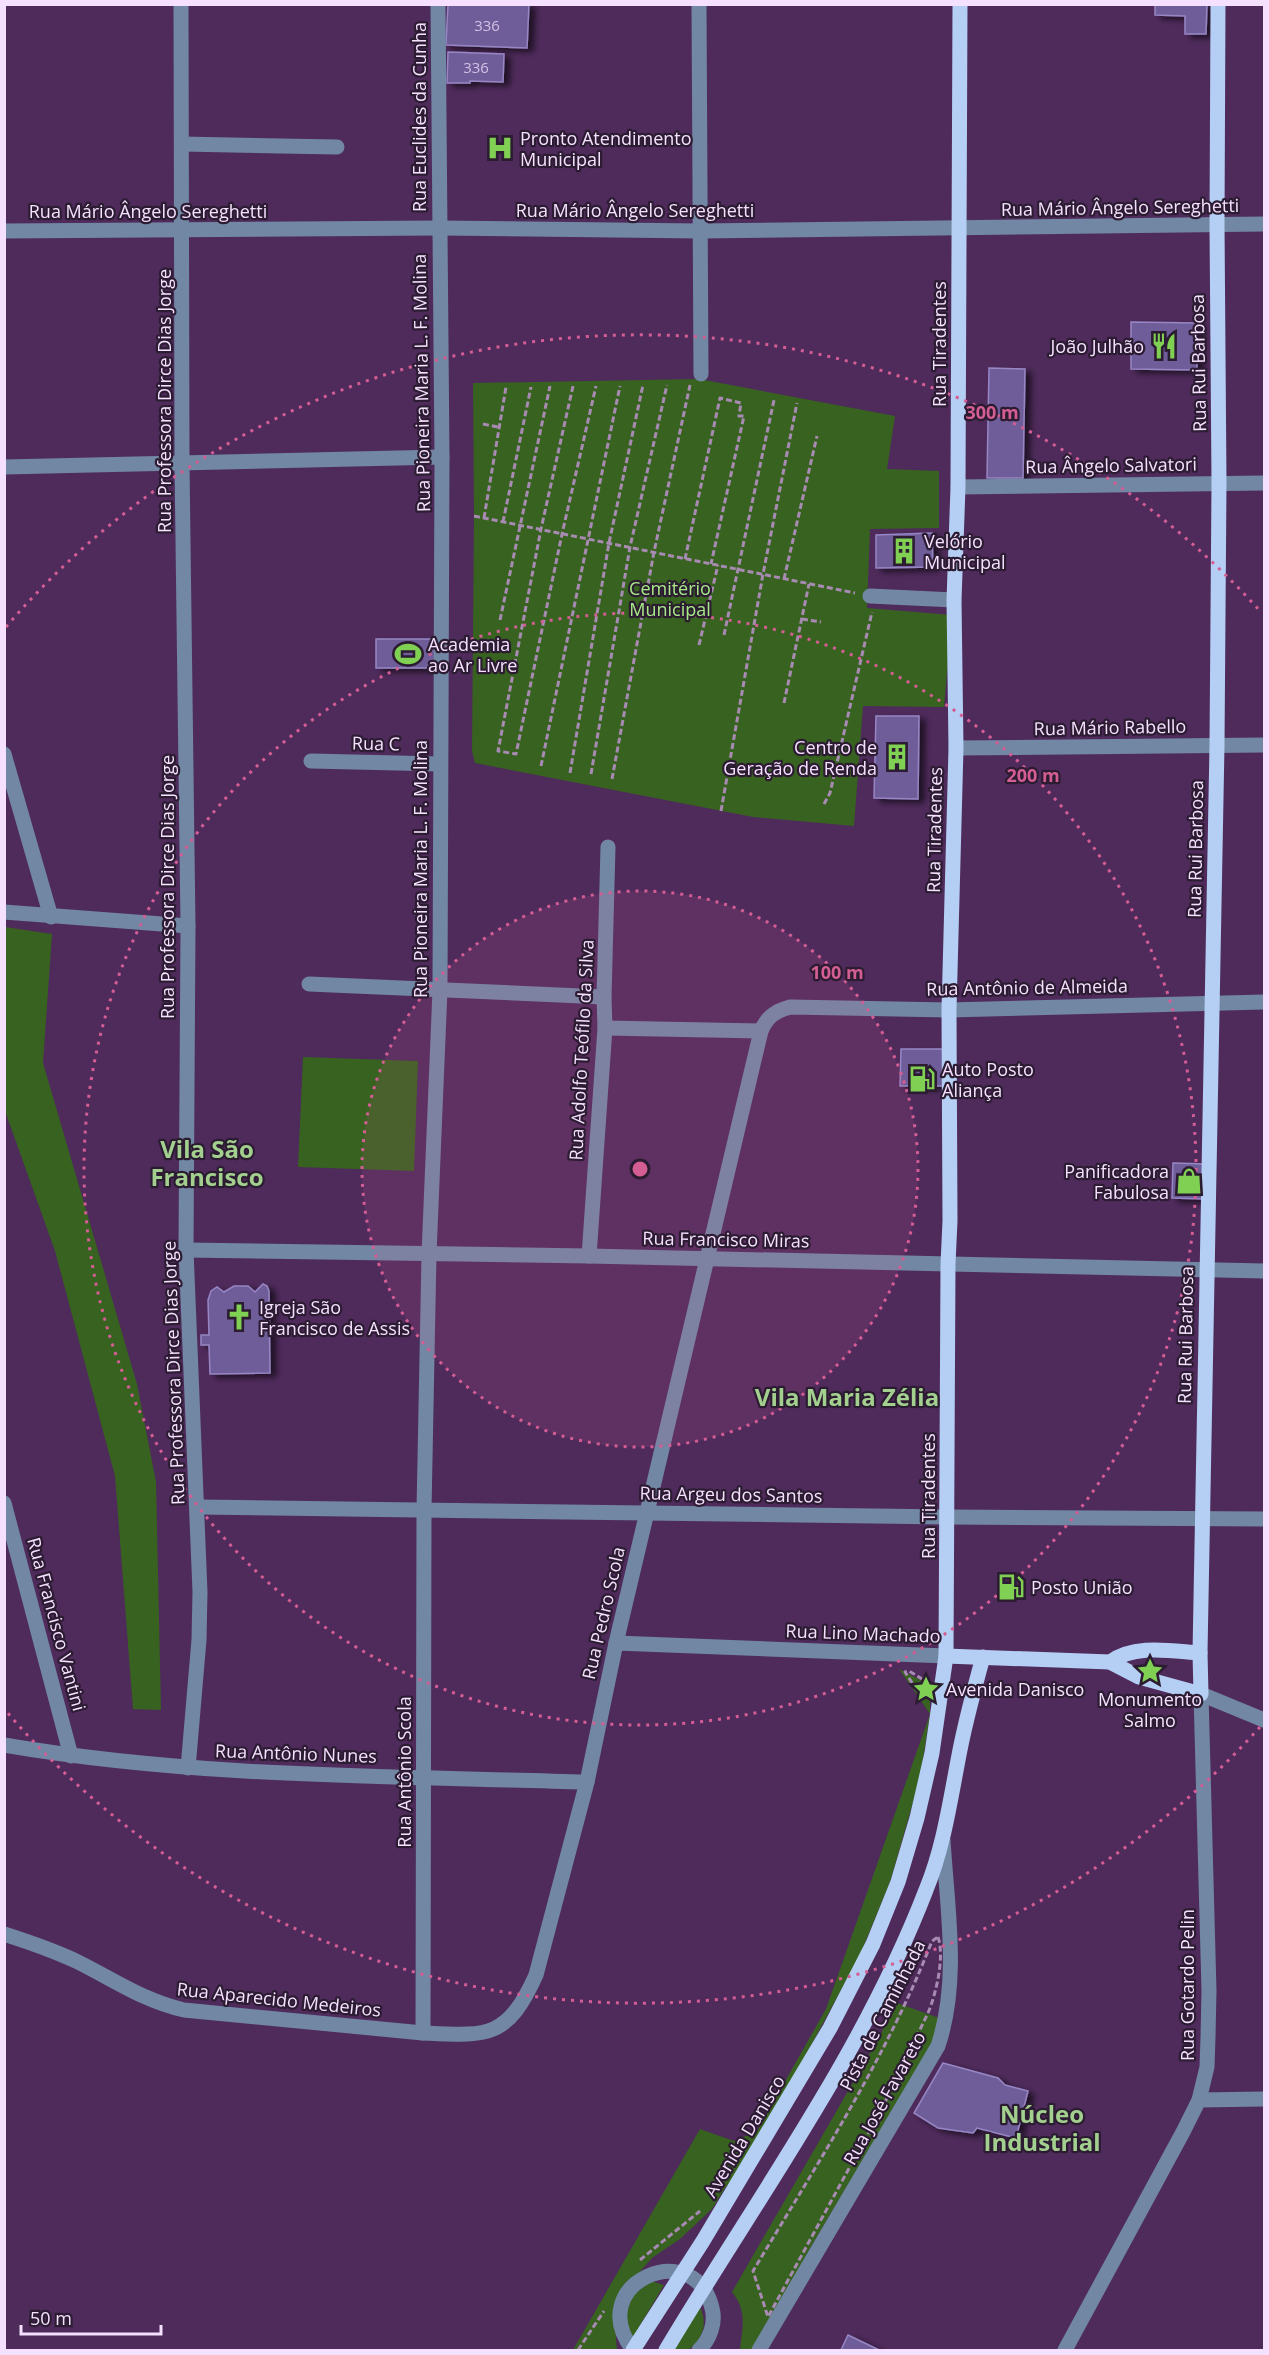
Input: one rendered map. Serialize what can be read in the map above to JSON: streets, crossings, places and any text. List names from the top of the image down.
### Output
{
  "streets": {
    "main road": [
      "Rua Tiradentes",
      "Rua Rui Barbosa",
      "Rua Lino Machado",
      "Avenida Danisco"
    ],
    "street": [
      "Rua Euclides da Cunha",
      "Rua Mário Ângelo Sereghetti",
      "Rua Pioneira Maria L. F. Molina",
      "Rua Professora Dirce Dias Jorge",
      "Rua Ângelo Salvatori",
      "Rua Mário Rabello",
      "Rua C",
      "Rua Antônio de Almeida",
      "Rua Adolfo Teófilo da Silva",
      "Rua Francisco Miras",
      "Rua Argeu dos Santos",
      "Rua Pedro Scola",
      "Rua Francisco Vantini",
      "Rua Antônio Nunes",
      "Rua Antônio Scola",
      "Rua Gotardo Pelin",
      "Rua Aparecido Medeiros",
      "Rua José Favareto"
    ],
    "path": ["Pista de Caminhada"]
  },
  "crossings": [
    ["Rua Euclides da Cunha", "Rua Mário Ângelo Sereghetti"],
    ["Rua Euclides da Cunha", "Rua Pioneira Maria L. F. Molina"],
    ["Rua Mário Ângelo Sereghetti", "Rua Tiradentes"],
    ["Rua Mário Ângelo Sereghetti", "Rua Rui Barbosa"],
    ["Rua Mário Ângelo Sereghetti", "Rua Pioneira Maria L. F. Molina"],
    ["Rua Mário Ângelo Sereghetti", "Rua Professora Dirce Dias Jorge"],
    ["Rua Tiradentes", "Rua Ângelo Salvatori"],
    ["Rua Tiradentes", "Rua Mário Rabello"],
    ["Rua Tiradentes", "Rua Antônio de Almeida"],
    ["Rua Tiradentes", "Rua Francisco Miras"],
    ["Rua Tiradentes", "Rua Argeu dos Santos"],
    ["Rua Tiradentes", "Rua Lino Machado"],
    ["Rua Tiradentes", "Avenida Danisco"],
    ["Rua Rui Barbosa", "Rua Ângelo Salvatori"],
    ["Rua Rui Barbosa", "Rua Mário Rabello"],
    ["Rua Rui Barbosa", "Rua Antônio de Almeida"],
    ["Rua Rui Barbosa", "Rua Francisco Miras"],
    ["Rua Rui Barbosa", "Rua Argeu dos Santos"],
    ["Rua Rui Barbosa", "Rua Lino Machado"],
    ["Rua Rui Barbosa", "Rua Gotardo Pelin"],
    ["Rua Pioneira Maria L. F. Molina", "Rua C"],
    ["Rua Pioneira Maria L. F. Molina", "Rua Francisco Miras"],
    ["Rua Pioneira Maria L. F. Molina", "Rua Argeu dos Santos"],
    ["Rua Pioneira Maria L. F. Molina", "Rua Antônio Scola"],
    ["Rua Professora Dirce Dias Jorge", "Rua Francisco Miras"],
    ["Rua Professora Dirce Dias Jorge", "Rua Argeu dos Santos"],
    ["Rua Professora Dirce Dias Jorge", "Rua Antônio Nunes"],
    ["Rua Antônio de Almeida", "Rua Pedro Scola"],
    ["Rua Adolfo Teófilo da Silva", "Rua Francisco Miras"],
    ["Rua Francisco Miras", "Rua Pedro Scola"],
    ["Rua Argeu dos Santos", "Rua Pedro Scola"],
    ["Rua Argeu dos Santos", "Rua Antônio Scola"],
    ["Rua Pedro Scola", "Rua Lino Machado"],
    ["Rua Pedro Scola", "Rua Antônio Nunes"],
    ["Rua Pedro Scola", "Rua Aparecido Medeiros"],
    ["Rua Francisco Vantini", "Rua Antônio Nunes"],
    ["Rua Lino Machado", "Rua Gotardo Pelin"],
    ["Rua Lino Machado", "Avenida Danisco"],
    ["Rua Antônio Nunes", "Rua Antônio Scola"],
    ["Rua Antônio Scola", "Rua Aparecido Medeiros"]
  ],
  "districts": ["Vila São Francisco", "Vila Maria Zélia", "Núcleo Industrial"],
  "parks": ["Cemitério Municipal"],
  "places": {
    "hospital": ["Pronto Atendimento Municipal"],
    "restaurant": ["João Julhão"],
    "building": ["Velório Municipal", "Centro de Geração de Renda"],
    "sports": ["Academia ao Ar Livre"],
    "fuel station": ["Auto Posto Aliança", "Posto União"],
    "shop": ["Panificadora Fabulosa"],
    "church": ["Igreja São Francisco de Assis"],
    "place": ["Monumento Salmo", "Avenida Danisco"]
  },
  "house_numbers": ["336", "336"],
  "scale_bar": "50 m",
  "rings": ["300 m", "200 m", "100 m"]
}
